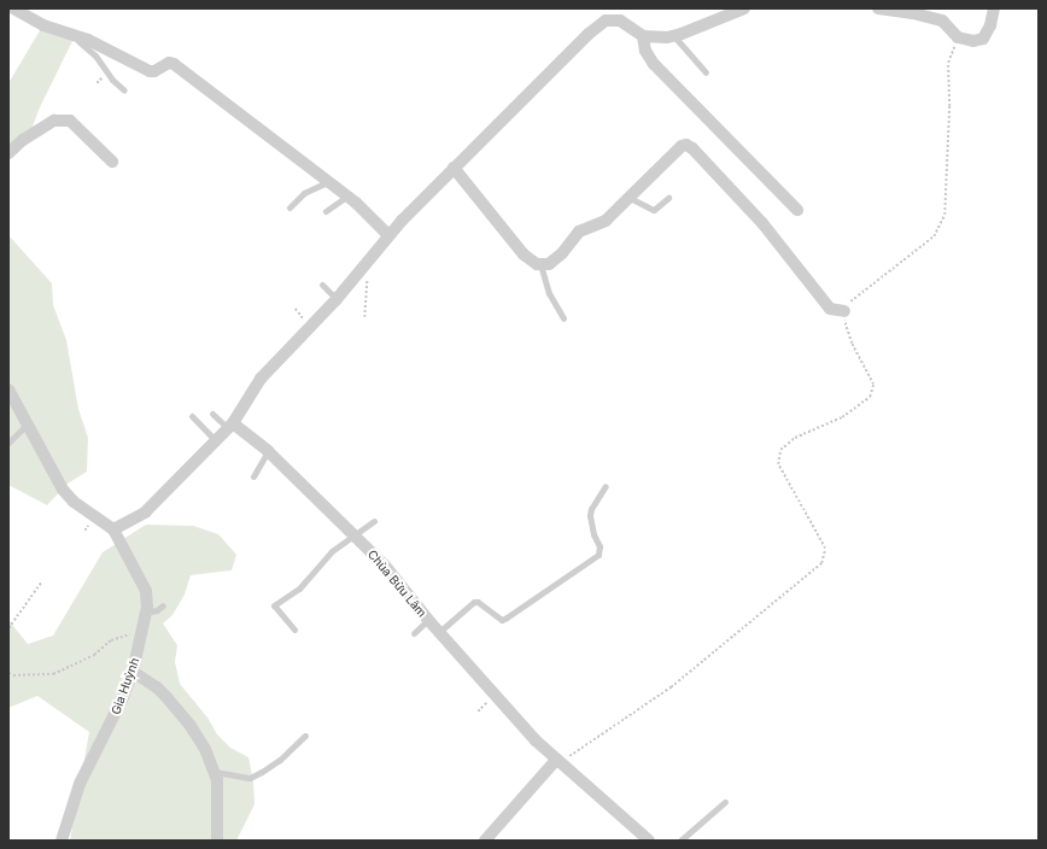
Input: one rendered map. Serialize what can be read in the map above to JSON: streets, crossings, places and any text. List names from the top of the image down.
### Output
{
  "streets": {
    "street": ["Chùa Bửu Lâm", "Gia Huỳnh"]
  }
}
